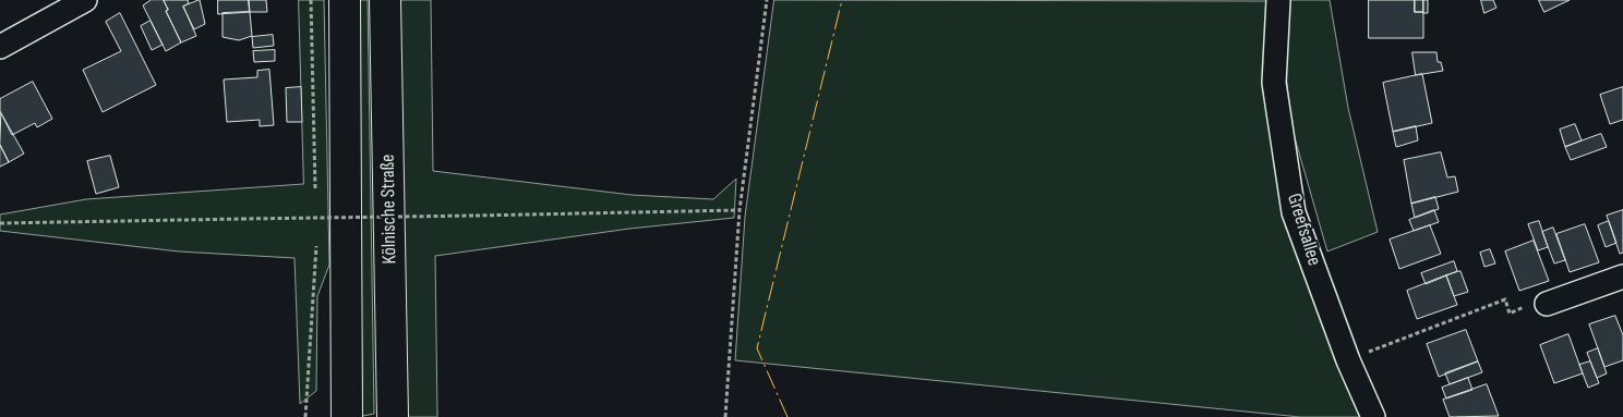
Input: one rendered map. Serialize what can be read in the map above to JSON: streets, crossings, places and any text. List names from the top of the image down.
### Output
{
  "streets": {
    "main road": ["Kölnische Straße"],
    "street": ["Greefsallee"]
  }
}
